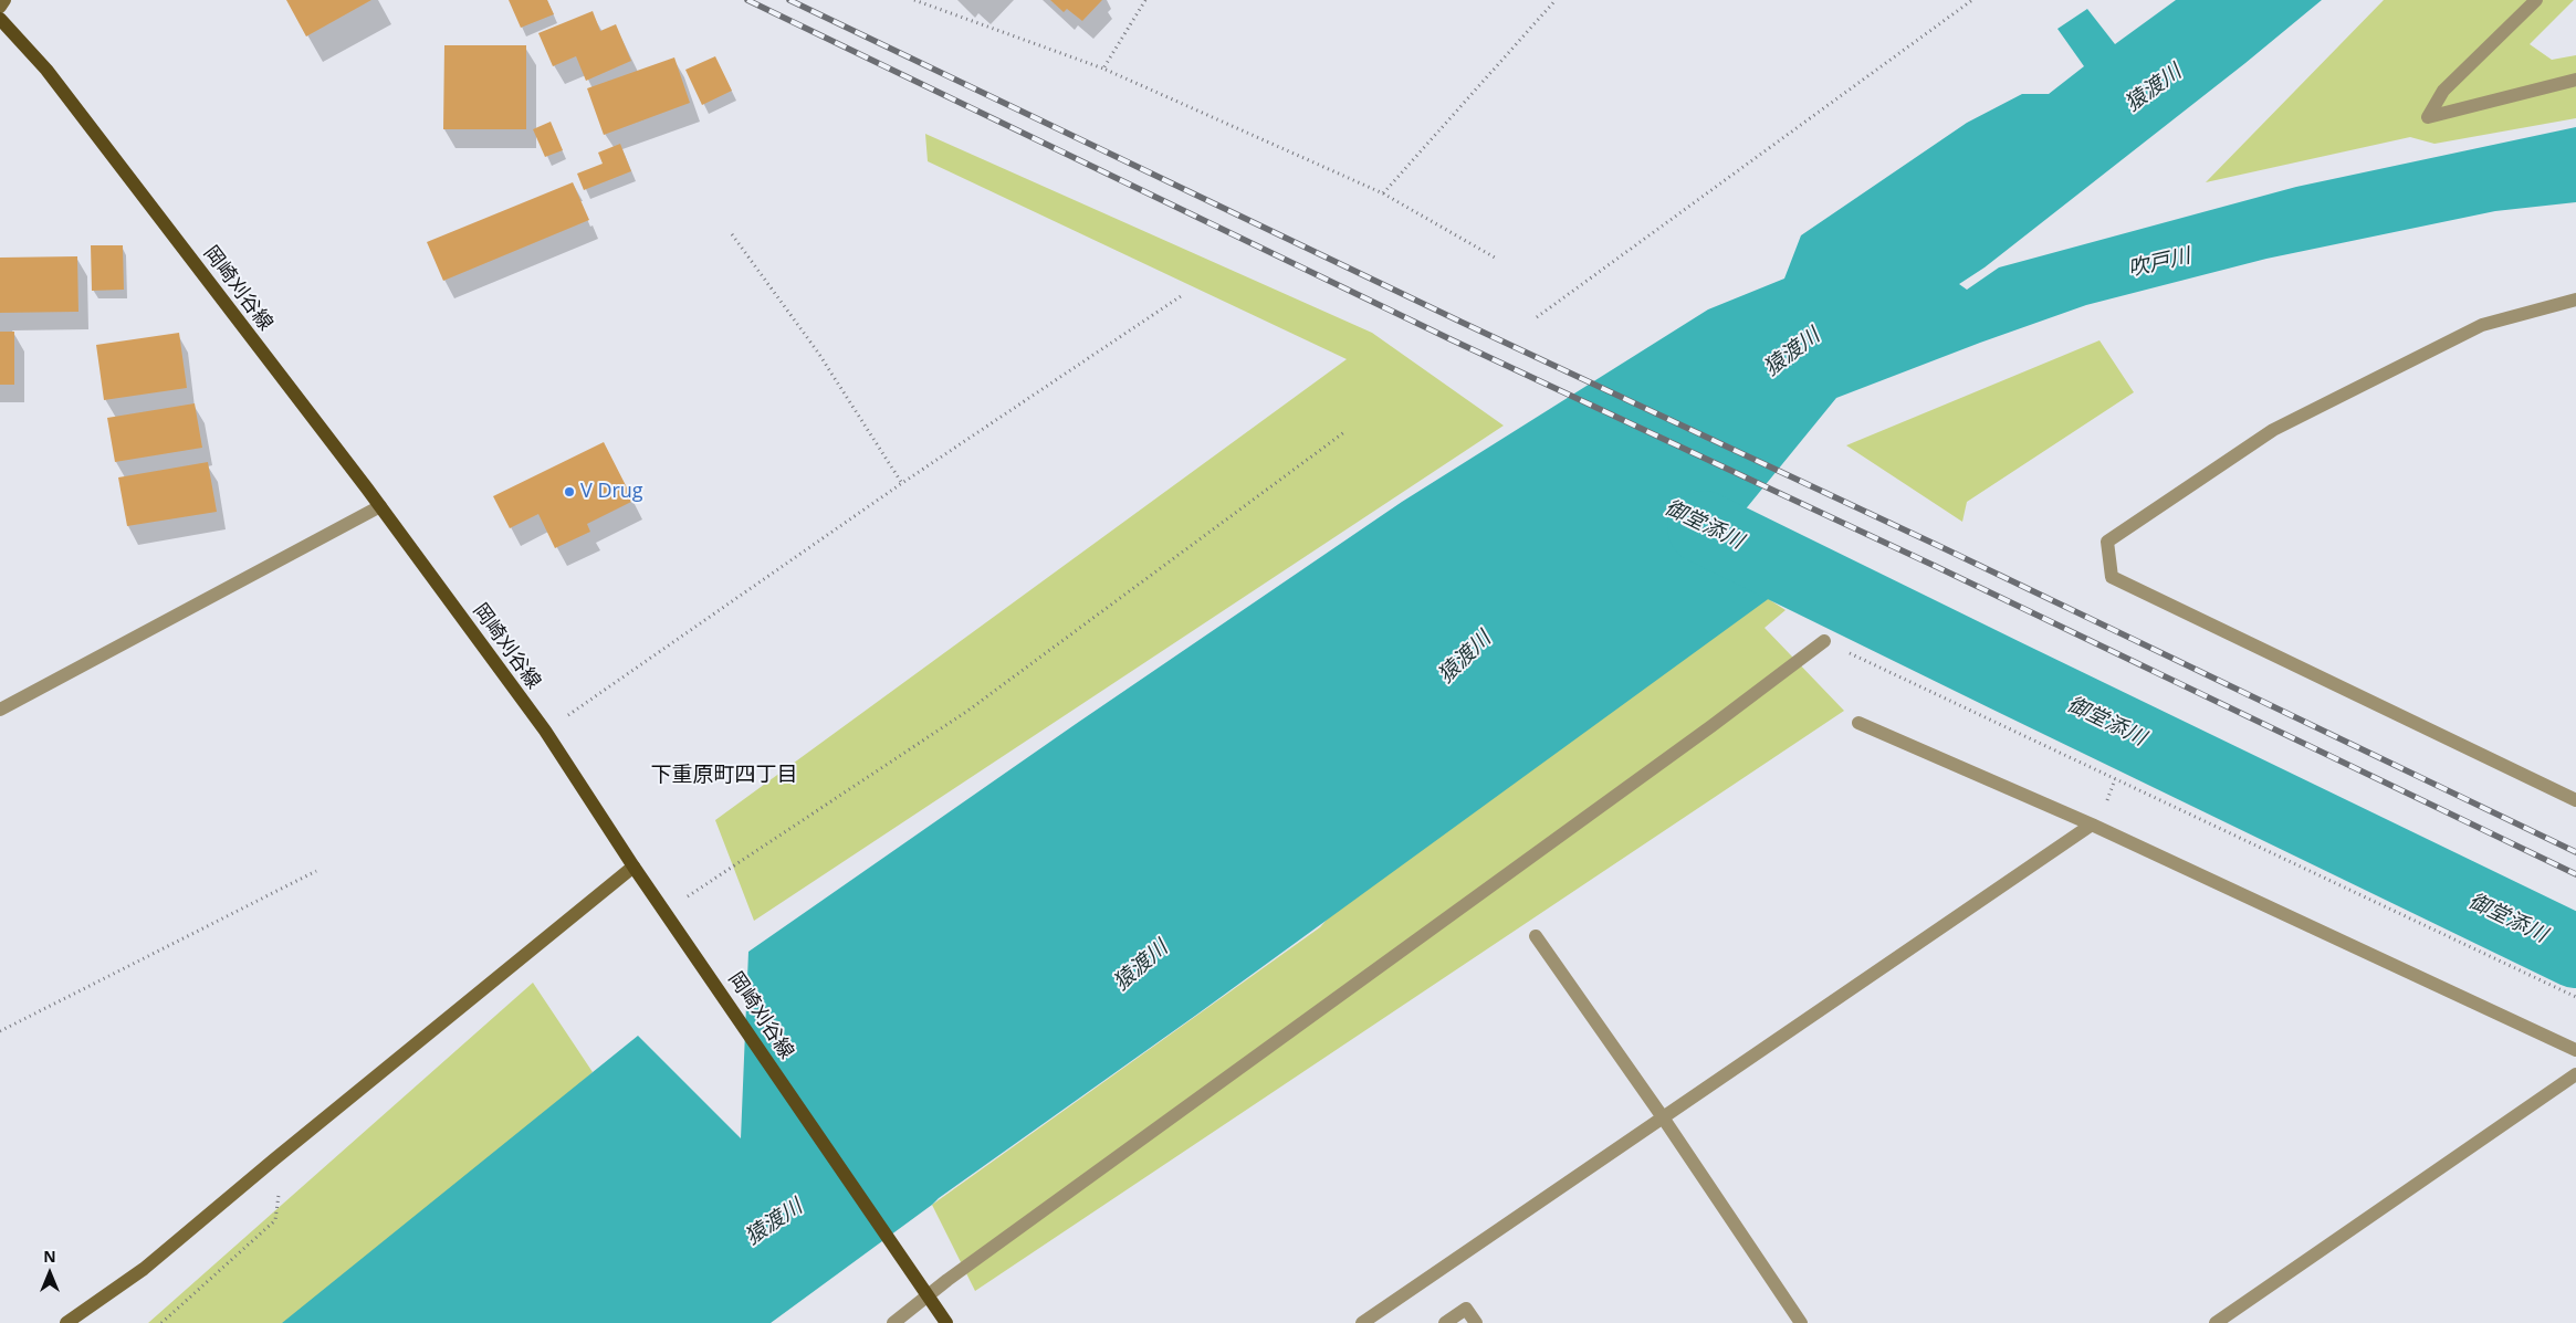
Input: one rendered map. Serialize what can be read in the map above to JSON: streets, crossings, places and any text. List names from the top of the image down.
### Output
{
  "streets": {
    "main road": ["岡崎刈谷線"]
  },
  "districts": ["下重原町四丁目"],
  "water": ["猿渡川", "吹戸川", "御堂添川"],
  "places": ["V Drug"],
  "north": "top"
}
